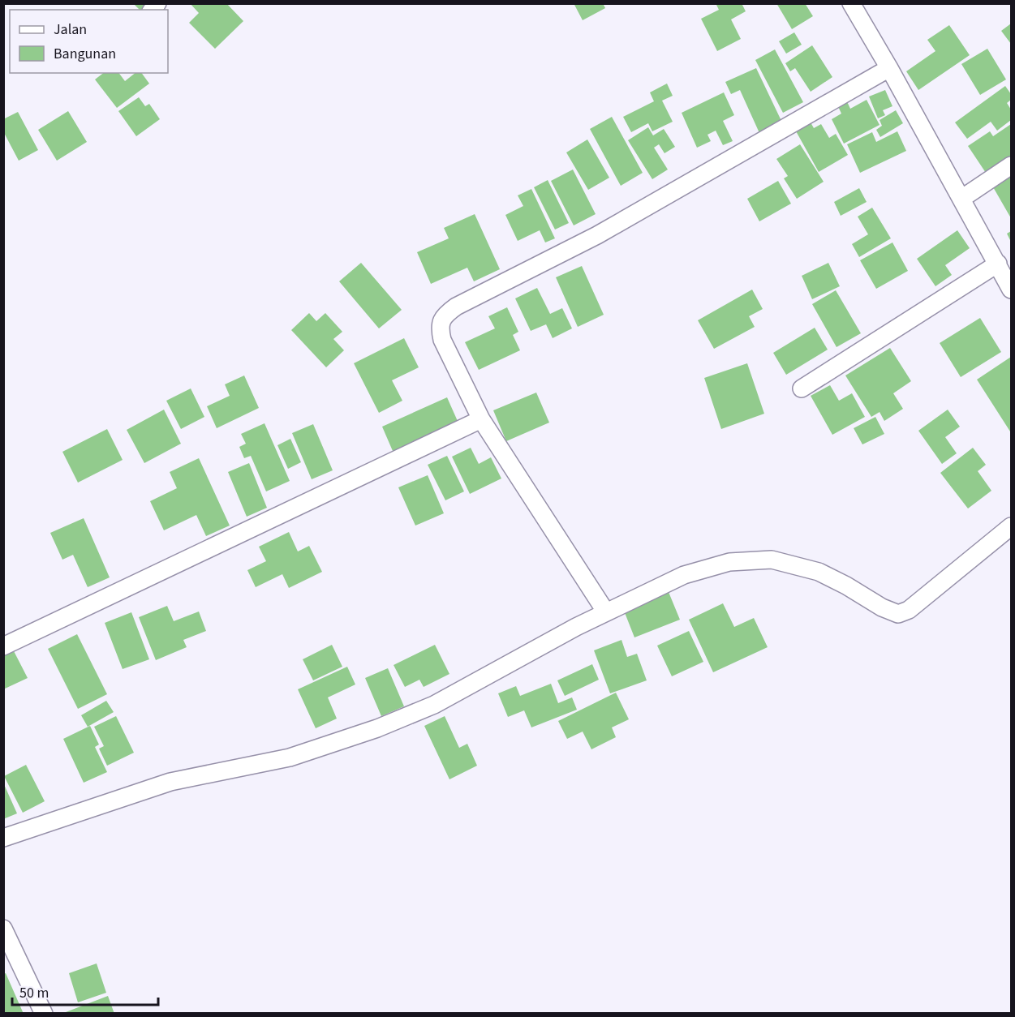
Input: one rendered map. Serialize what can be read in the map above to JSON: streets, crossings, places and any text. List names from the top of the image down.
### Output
{
  "legend": ["Jalan", "Bangunan"],
  "scale_bar": "50 m"
}
